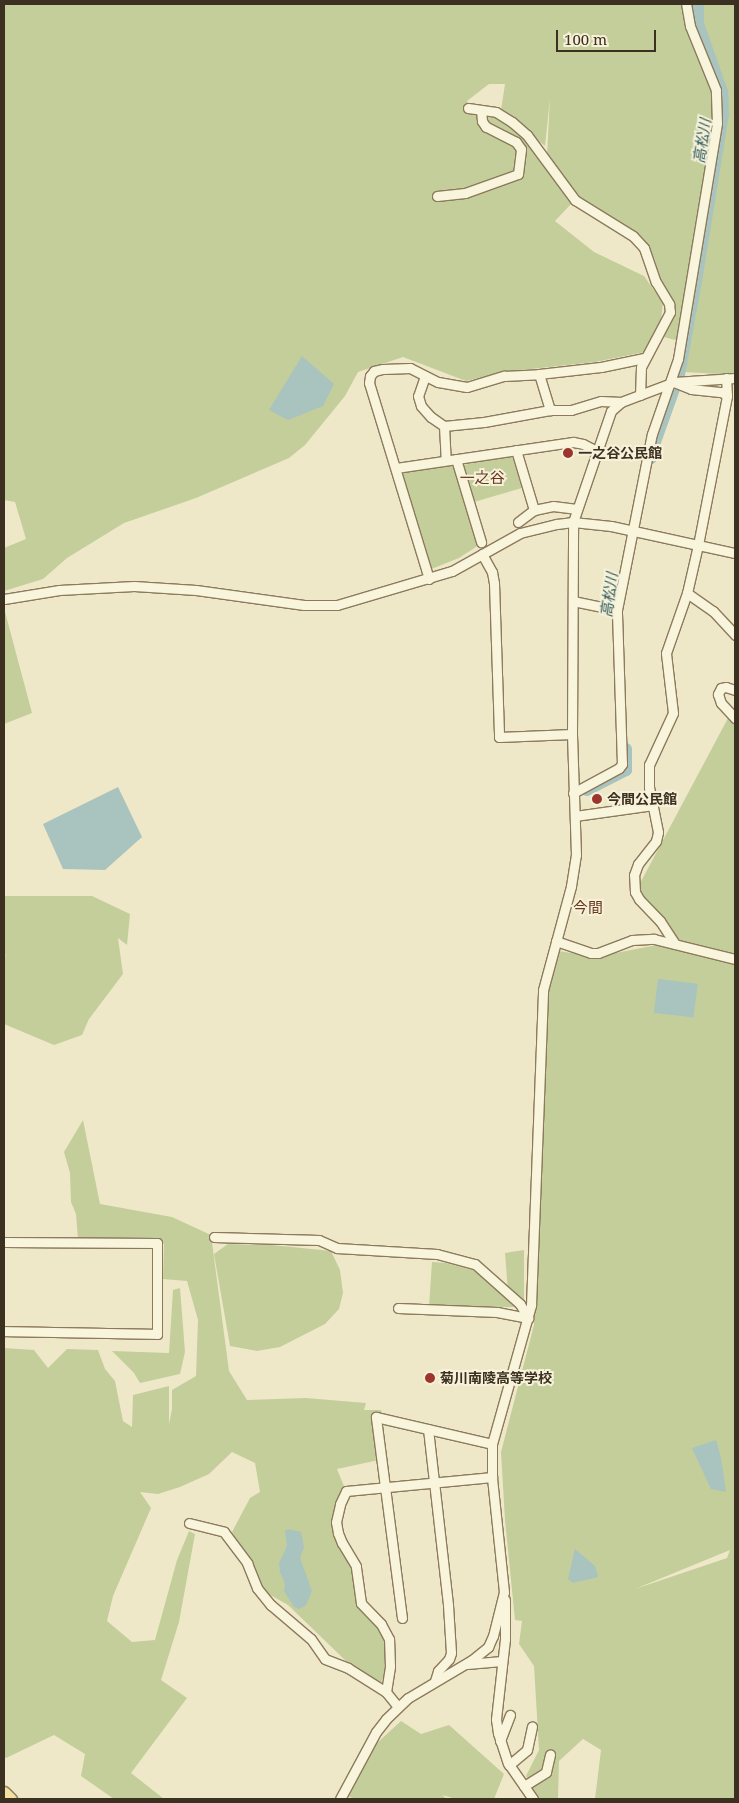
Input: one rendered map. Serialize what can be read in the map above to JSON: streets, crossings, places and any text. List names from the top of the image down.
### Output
{
  "districts": ["一之谷", "今間"],
  "water": ["高松川"],
  "places": ["一之谷公民館", "今間公民館", "菊川南陵高等学校"],
  "scale_bar": "100 m"
}
